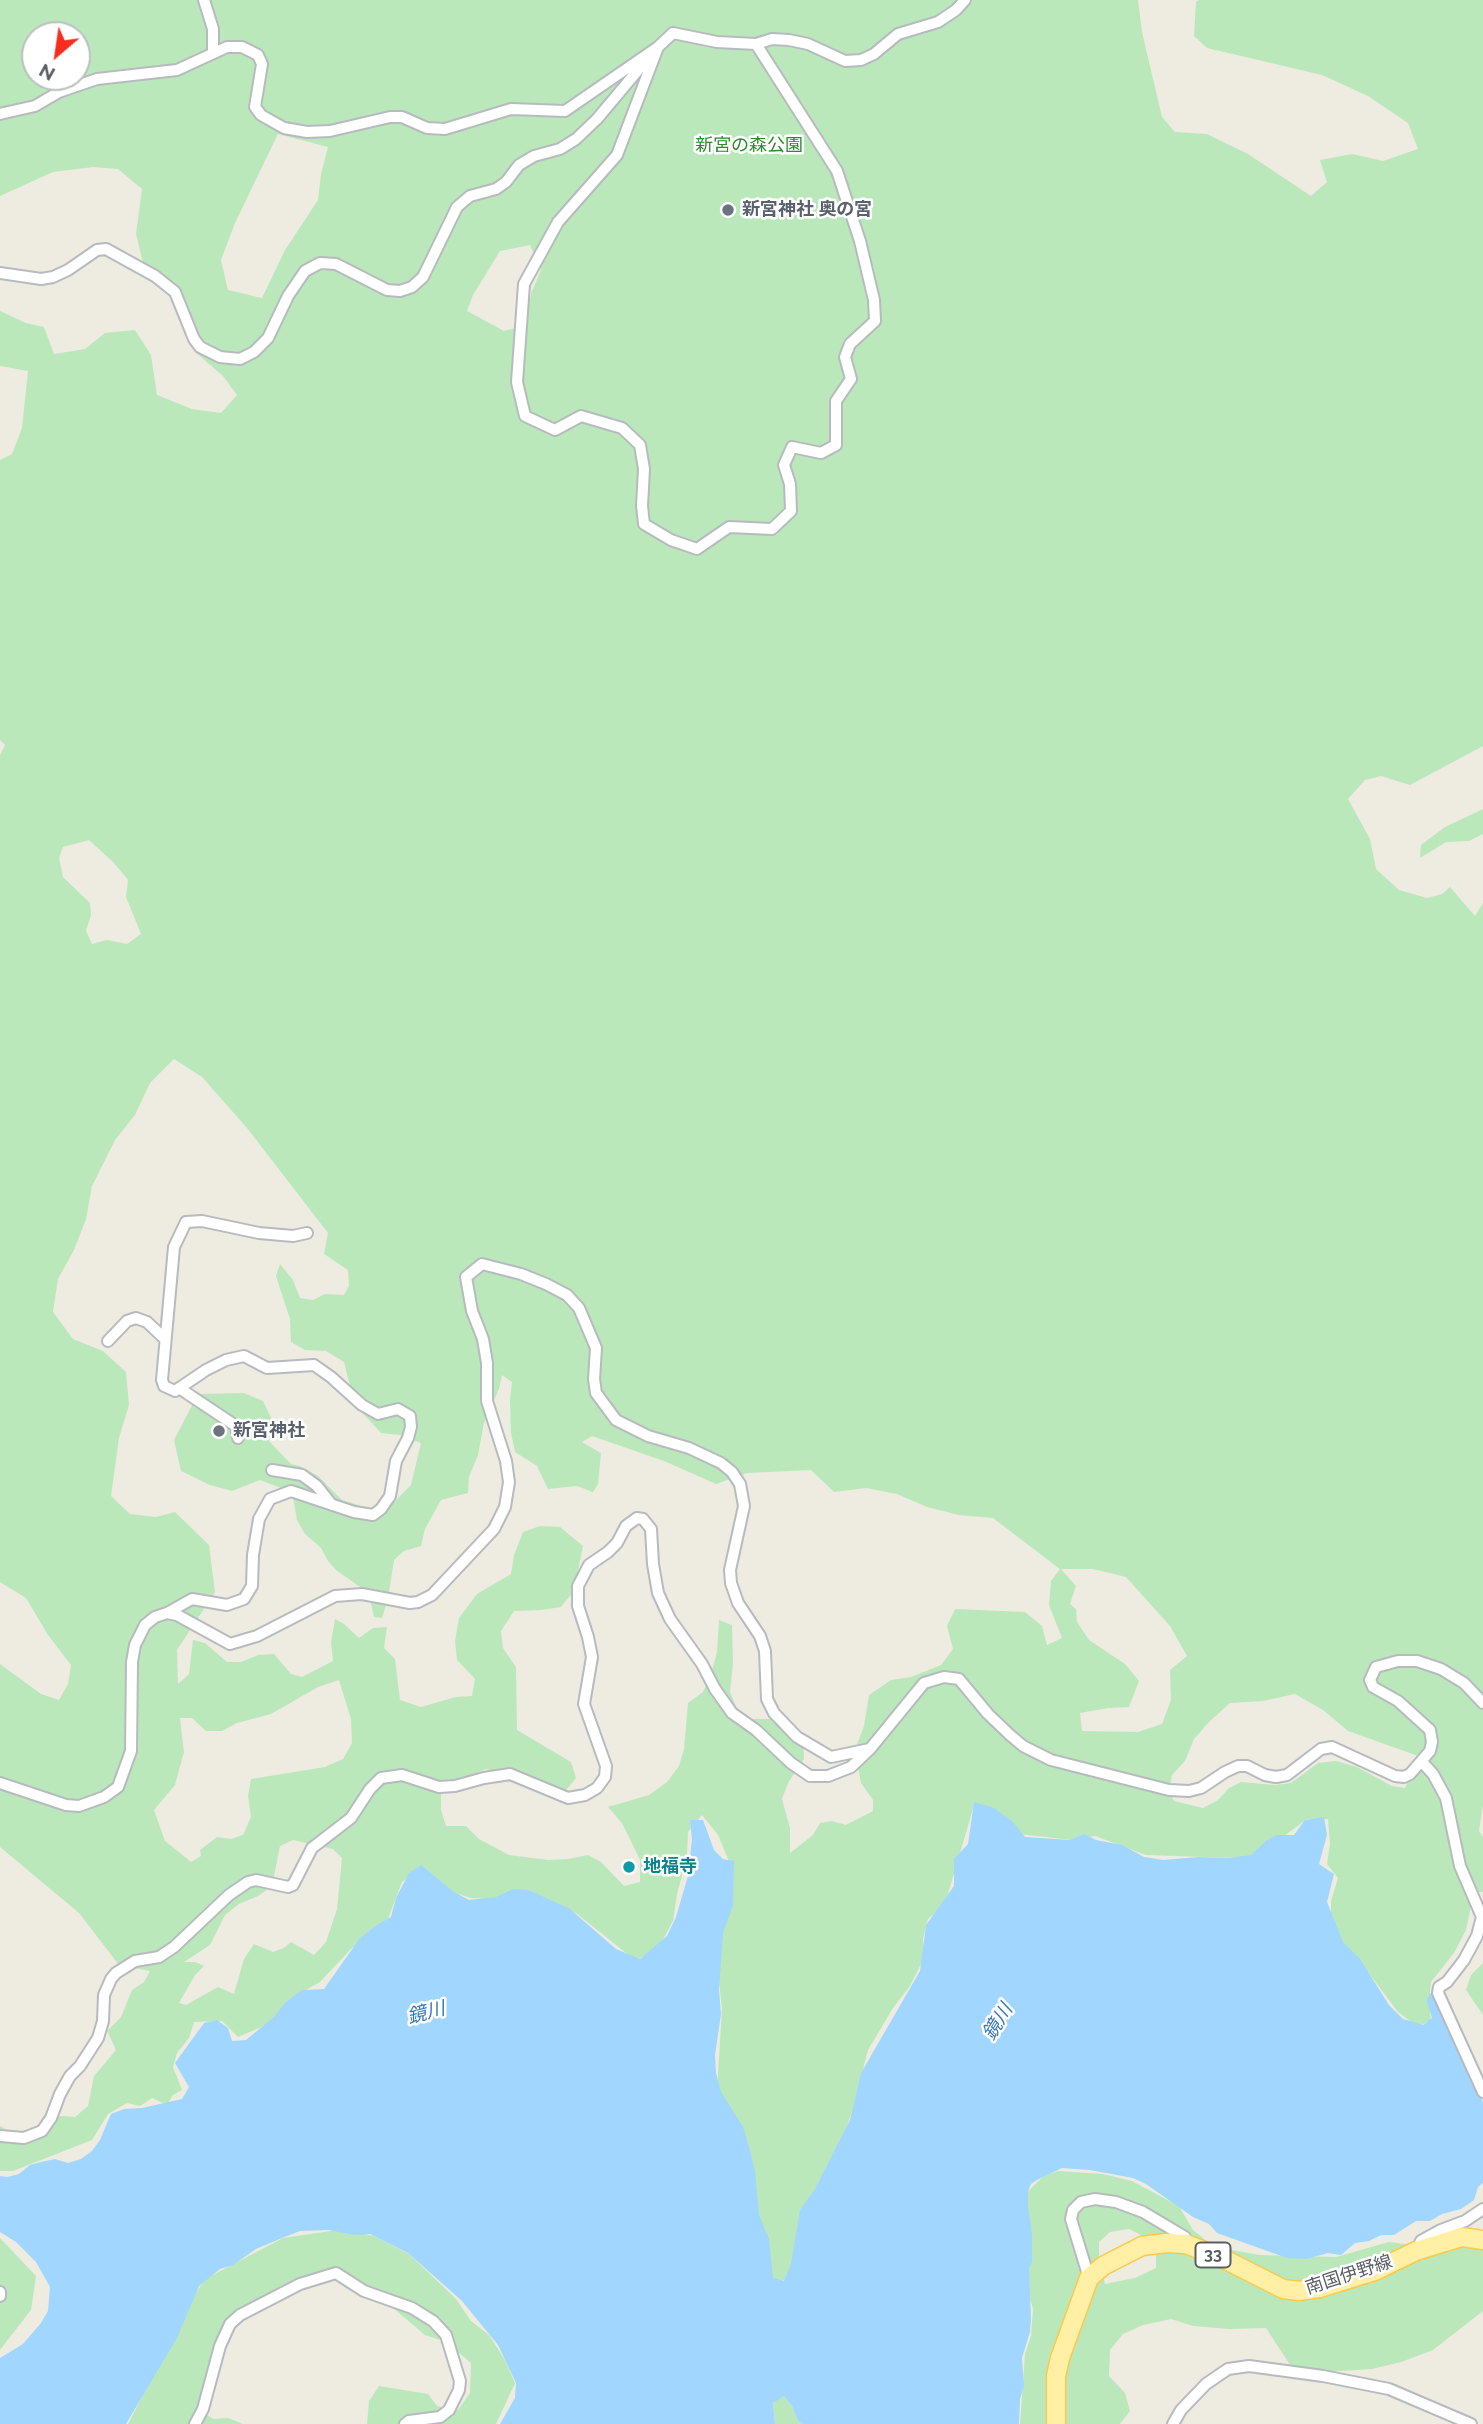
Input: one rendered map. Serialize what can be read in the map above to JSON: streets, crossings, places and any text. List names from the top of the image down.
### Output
{
  "streets": {
    "main road": ["33", "南国伊野線"]
  },
  "water": ["鏡川"],
  "parks": ["新宮の森公園"],
  "places": ["新宮神社 奥の宮", "新宮神社", "地福寺"],
  "north": "bottom left"
}
